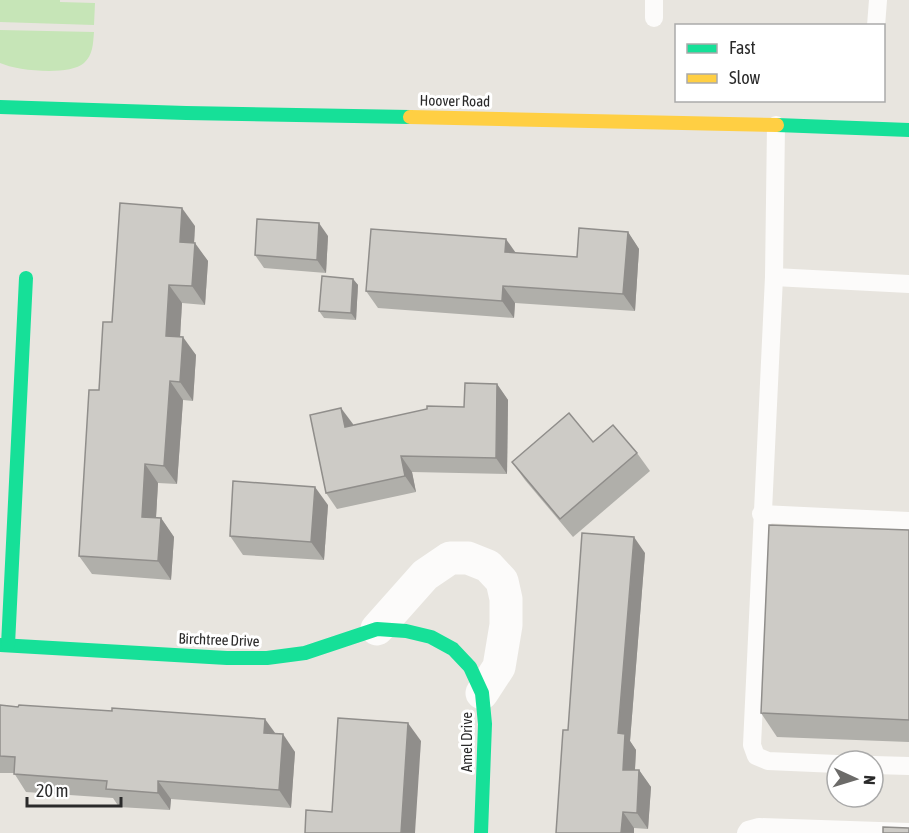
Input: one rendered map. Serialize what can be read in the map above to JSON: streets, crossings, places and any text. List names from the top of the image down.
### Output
{
  "streets": {
    "street": ["Hoover Road", "Birchtree Drive", "Amel Drive"]
  },
  "crossings": [
    ["Birchtree Drive", "Amel Drive"]
  ],
  "legend": ["Fast", "Slow"],
  "scale_bar": "20 m",
  "north": "right"
}
